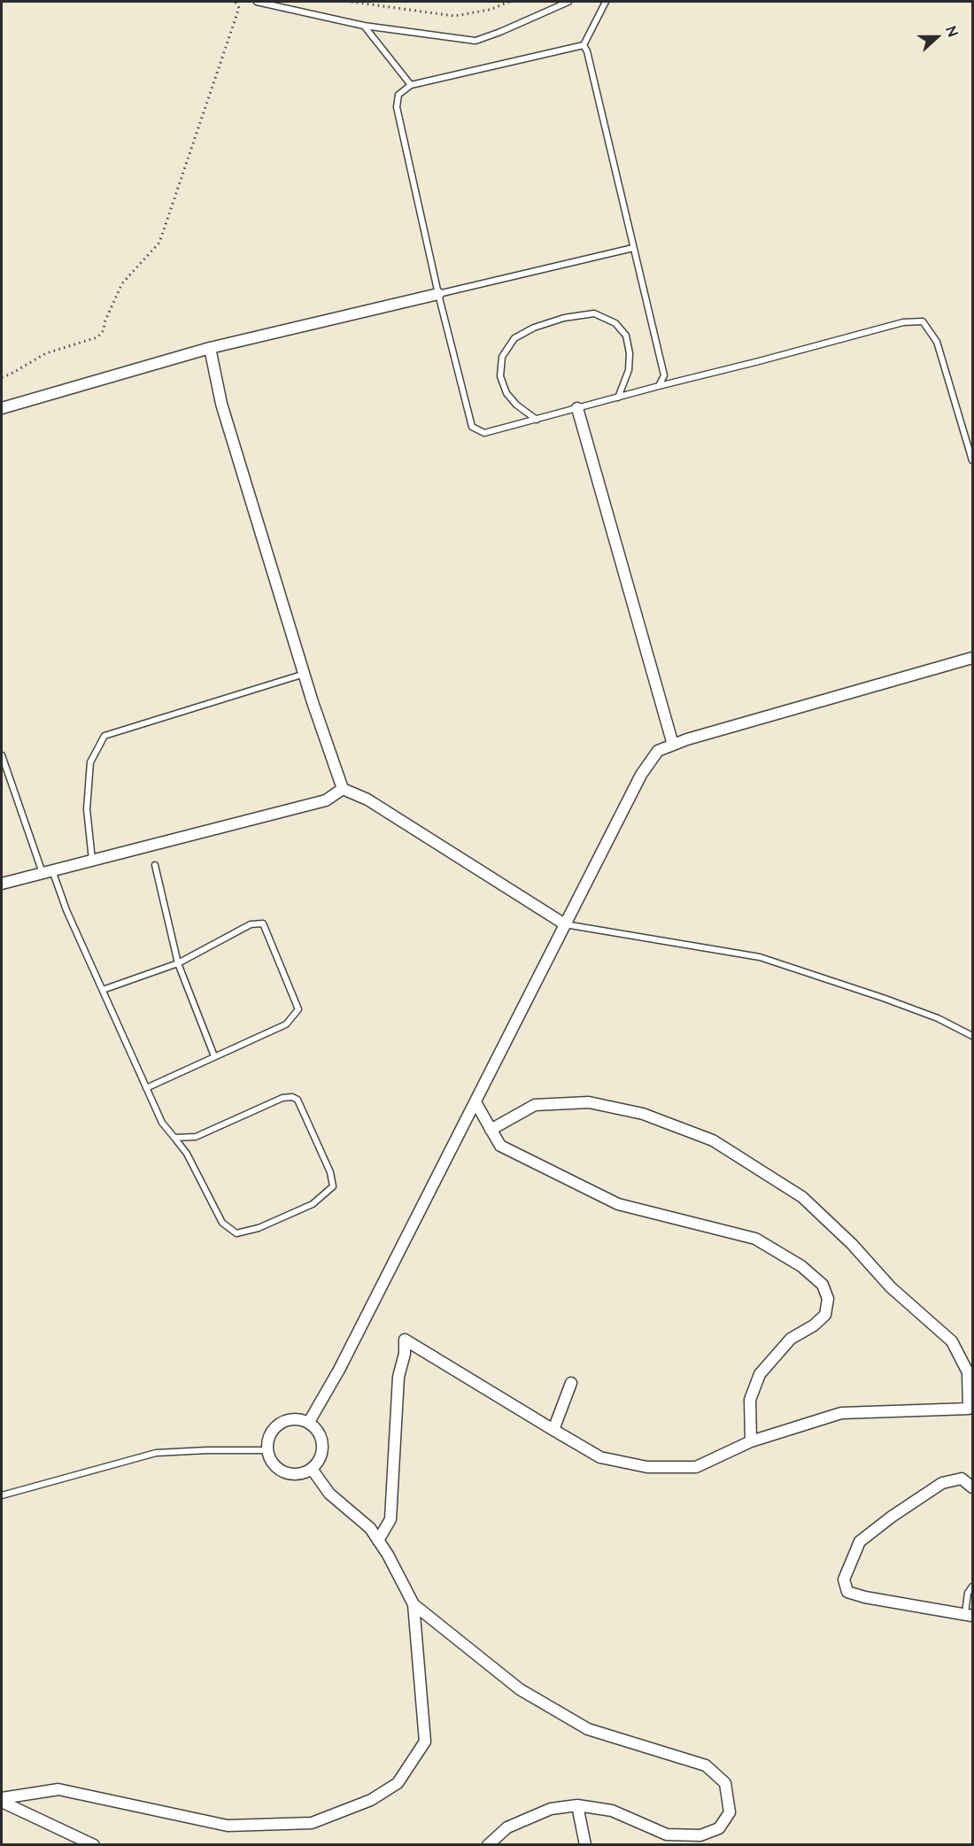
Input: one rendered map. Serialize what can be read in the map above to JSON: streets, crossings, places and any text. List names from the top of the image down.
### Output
{
  "north": "right"
}
